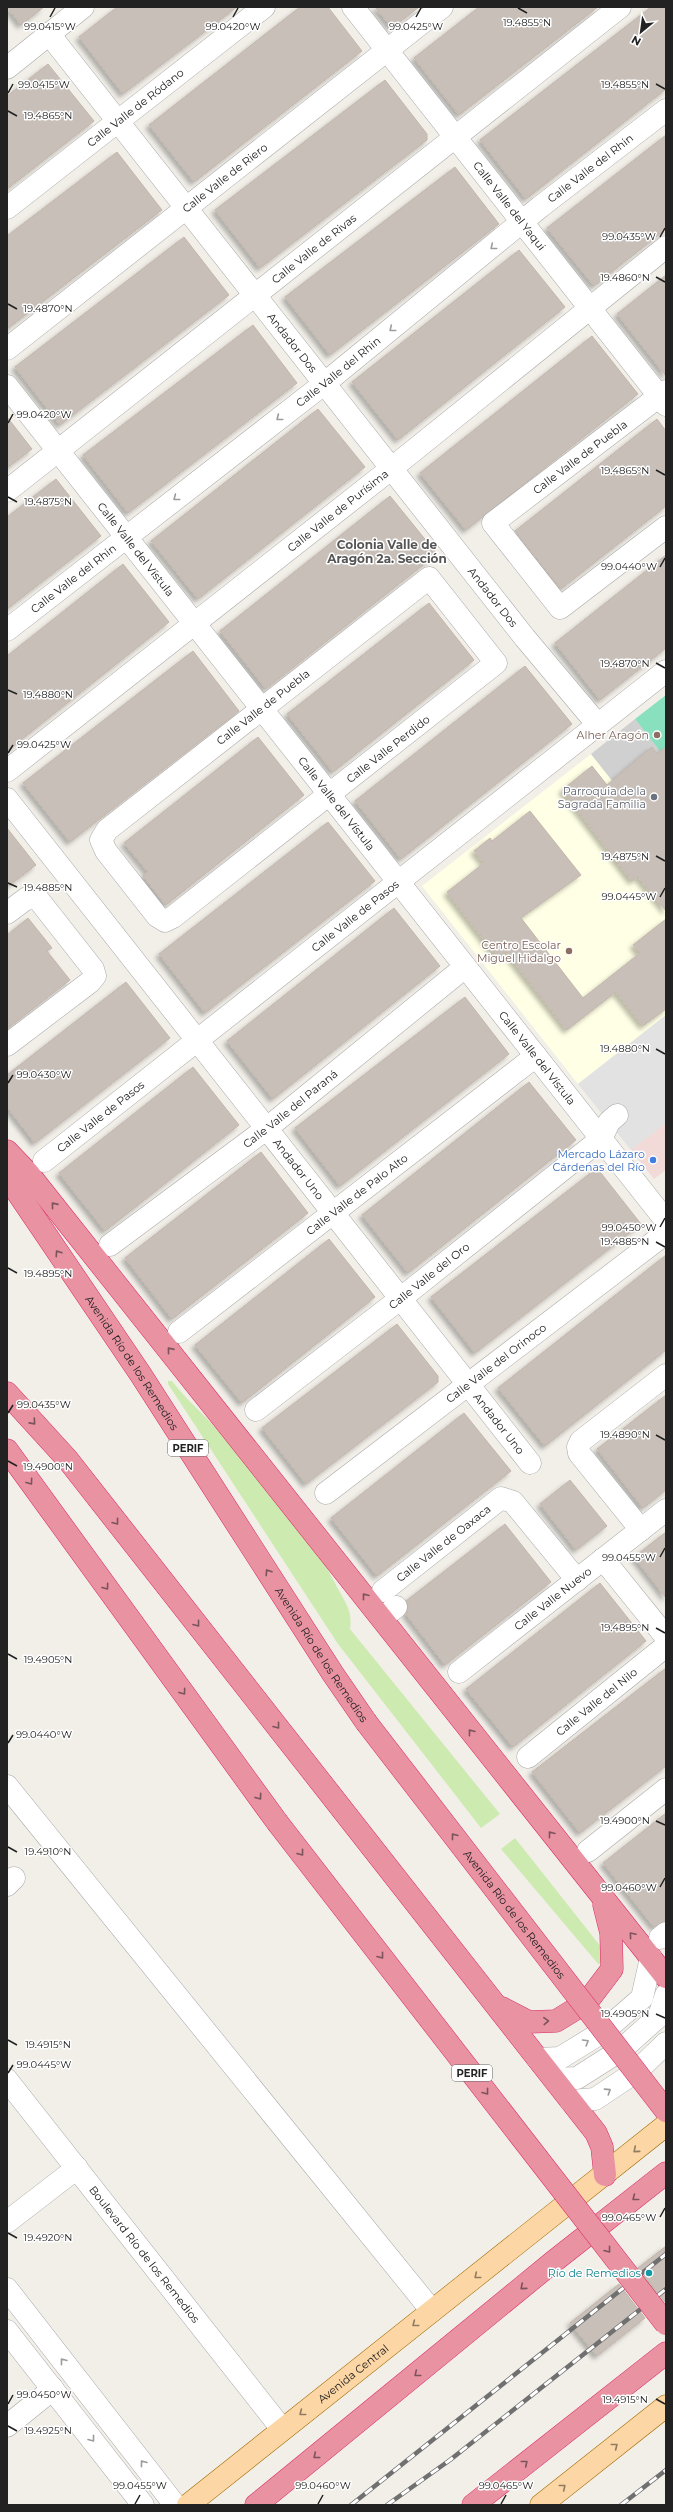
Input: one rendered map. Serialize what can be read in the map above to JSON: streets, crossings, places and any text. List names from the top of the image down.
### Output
{
  "streets": {
    "highway": ["Avenida Río de los Remedios", "PERIF"],
    "main road": ["Avenida Central"],
    "street": [
      "Calle Valle de Ródano",
      "Calle Valle del Rhin",
      "Calle Valle de Riero",
      "Calle Valle del Yaqui",
      "Calle Valle de Rivas",
      "Andador Dos",
      "Calle Valle de Puebla",
      "Calle Valle de Purísima",
      "Calle Valle del Vístula",
      "Calle Valle Perdido",
      "Calle Valle de Pasos",
      "Calle Valle del Paraná",
      "Andador Uno",
      "Calle Valle de Palo Alto",
      "Calle Valle del Oro",
      "Calle Valle del Orinoco",
      "Calle Valle de Oaxaca",
      "Calle Valle Nuevo",
      "Calle Valle del Nilo",
      "Boulevard Río de los Remedios"
    ]
  },
  "crossings": [
    ["Calle Valle de Ródano", "Andador Dos"],
    ["Calle Valle del Rhin", "Calle Valle del Yaqui"],
    ["Calle Valle del Rhin", "Andador Dos"],
    ["Calle Valle del Rhin", "Calle Valle del Vístula"],
    ["Calle Valle de Riero", "Calle Valle del Yaqui"],
    ["Calle Valle de Riero", "Andador Dos"],
    ["Calle Valle del Yaqui", "Calle Valle de Rivas"],
    ["Calle Valle del Yaqui", "Calle Valle de Puebla"],
    ["Calle Valle del Yaqui", "Calle Valle de Purísima"],
    ["Calle Valle de Rivas", "Andador Dos"],
    ["Calle Valle de Rivas", "Calle Valle del Vístula"],
    ["Andador Dos", "Calle Valle de Purísima"],
    ["Andador Dos", "Calle Valle de Pasos"],
    ["Calle Valle de Puebla", "Calle Valle del Vístula"],
    ["Calle Valle de Puebla", "Calle Valle Perdido"],
    ["Calle Valle de Purísima", "Calle Valle del Vístula"],
    ["Calle Valle del Vístula", "Calle Valle Perdido"],
    ["Calle Valle del Vístula", "Calle Valle de Pasos"],
    ["Calle Valle del Vístula", "Calle Valle del Paraná"],
    ["Calle Valle del Vístula", "Calle Valle de Palo Alto"],
    ["Calle Valle del Vístula", "Calle Valle del Oro"],
    ["Calle Valle de Pasos", "Andador Uno"],
    ["Calle Valle del Paraná", "Andador Uno"],
    ["Andador Uno", "Calle Valle de Palo Alto"],
    ["Andador Uno", "Calle Valle del Oro"],
    ["Andador Uno", "Calle Valle del Orinoco"],
    ["Calle Valle de Oaxaca", "Calle Valle Nuevo"],
    ["Boulevard Río de los Remedios", "Avenida Central"]
  ],
  "one_way": ["Calle Valle del Rhin", "Avenida Central"],
  "districts": ["Colonia Valle de Aragón 2a. Sección"],
  "places": [
    "Alher Aragón",
    "Parroquia de la Sagrada Familia",
    "Centro Escolar Miguel Hidalgo",
    "Mercado Lázaro Cárdenas del Río",
    "Río de Remedios"
  ],
  "north": "bottom left",
  "coordinates": [
    "19.4855°N",
    "99.0415°W",
    "99.0420°W",
    "99.0425°W",
    "19.4865°N",
    "99.0435°W",
    "19.4860°N",
    "19.4870°N",
    "19.4875°N",
    "99.0440°W",
    "19.4880°N",
    "19.4885°N",
    "99.0445°W",
    "99.0430°W",
    "99.0450°W",
    "19.4895°N",
    "19.4890°N",
    "19.4900°N",
    "99.0455°W",
    "19.4905°N",
    "19.4910°N",
    "99.0460°W",
    "19.4915°N",
    "99.0465°W",
    "19.4920°N",
    "19.4925°N"
  ]
}
